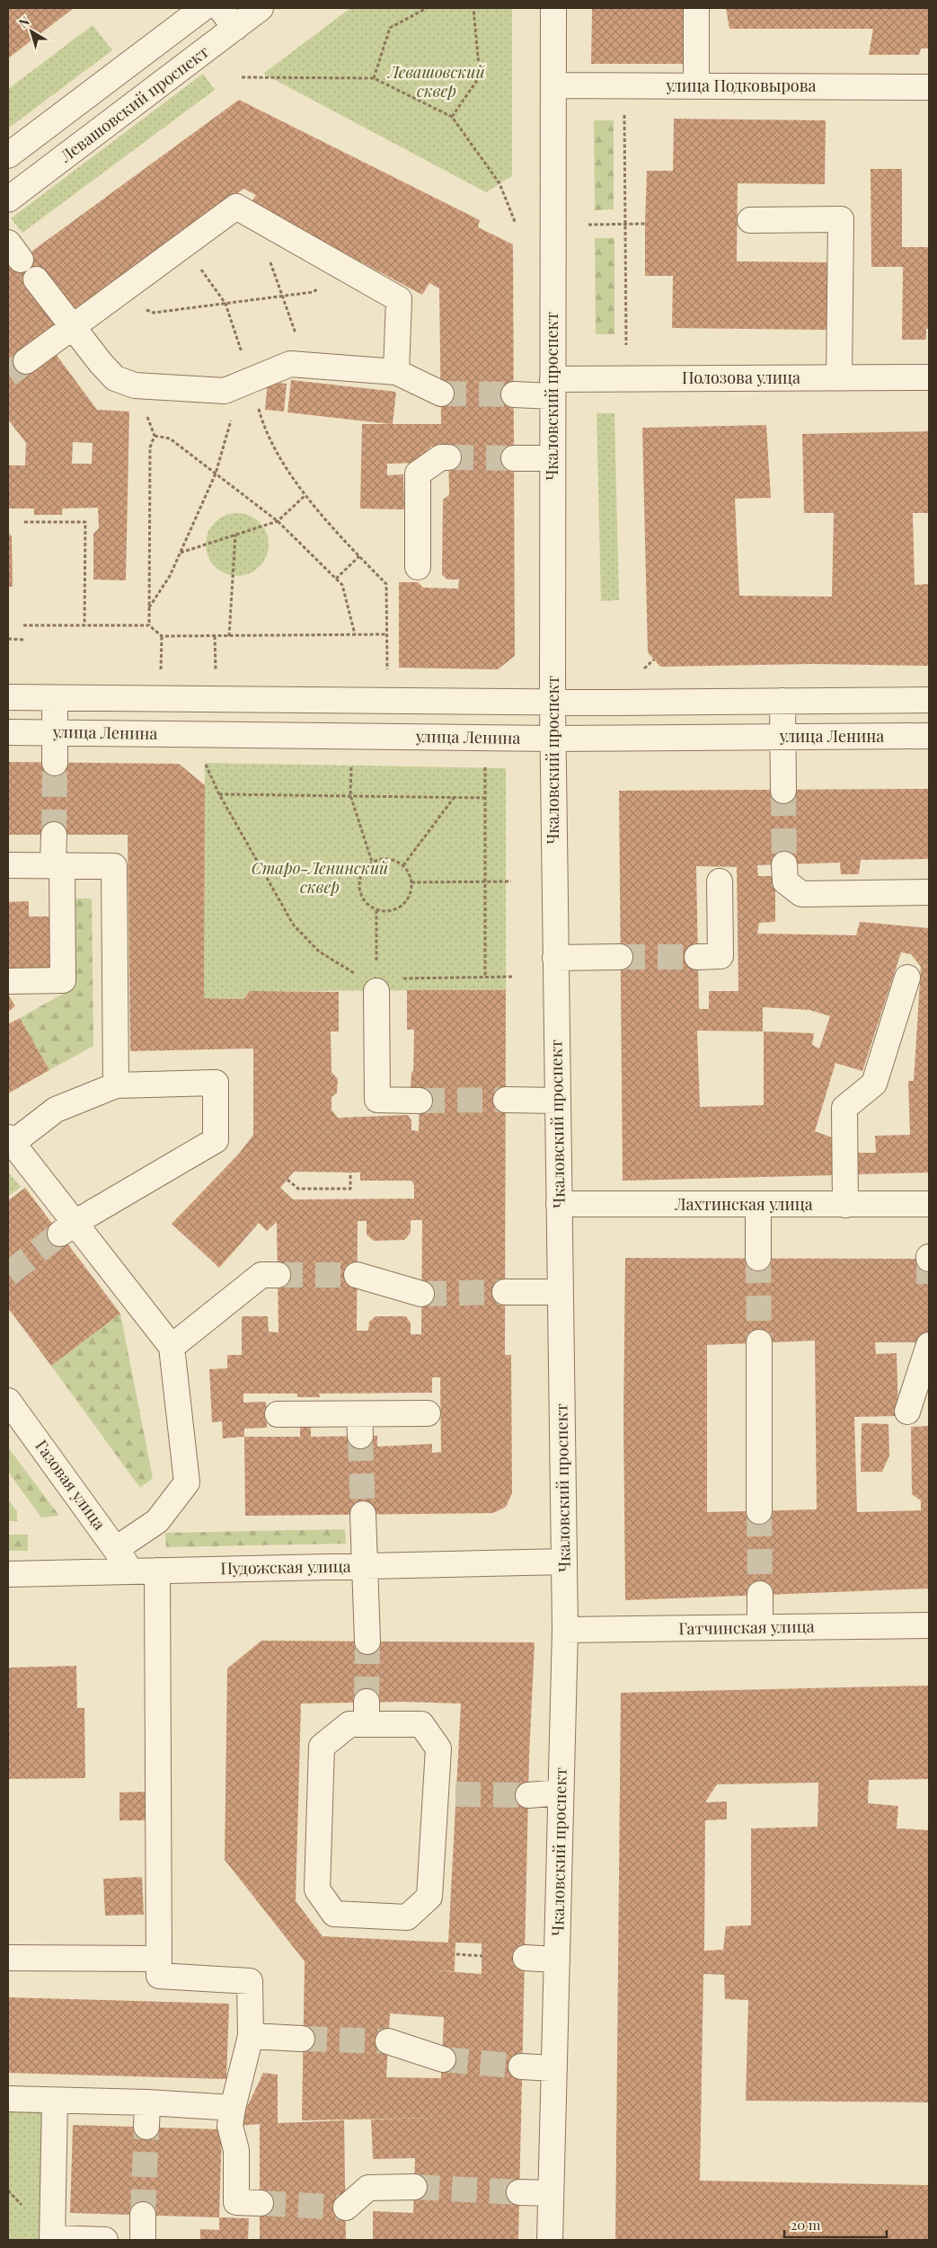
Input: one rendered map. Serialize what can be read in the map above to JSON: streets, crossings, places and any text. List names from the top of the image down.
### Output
{
  "streets": {
    "street": [
      "улица Подковырова",
      "Левашовский проспект",
      "Полозова улица",
      "Чкаловский проспект",
      "улица Ленина",
      "Лахтинская улица",
      "Газовая улица",
      "Пудожская улица",
      "Гатчинская улица"
    ]
  },
  "crossings": [
    ["улица Подковырова", "Чкаловский проспект"],
    ["Полозова улица", "Чкаловский проспект"],
    ["Чкаловский проспект", "улица Ленина"],
    ["Чкаловский проспект", "Лахтинская улица"],
    ["Чкаловский проспект", "Пудожская улица"],
    ["Чкаловский проспект", "Гатчинская улица"],
    ["Газовая улица", "Пудожская улица"]
  ],
  "parks": ["Левашовский сквер", "Старо-Ленинский сквер"],
  "scale_bar": "20 m",
  "north": "top left"
}
